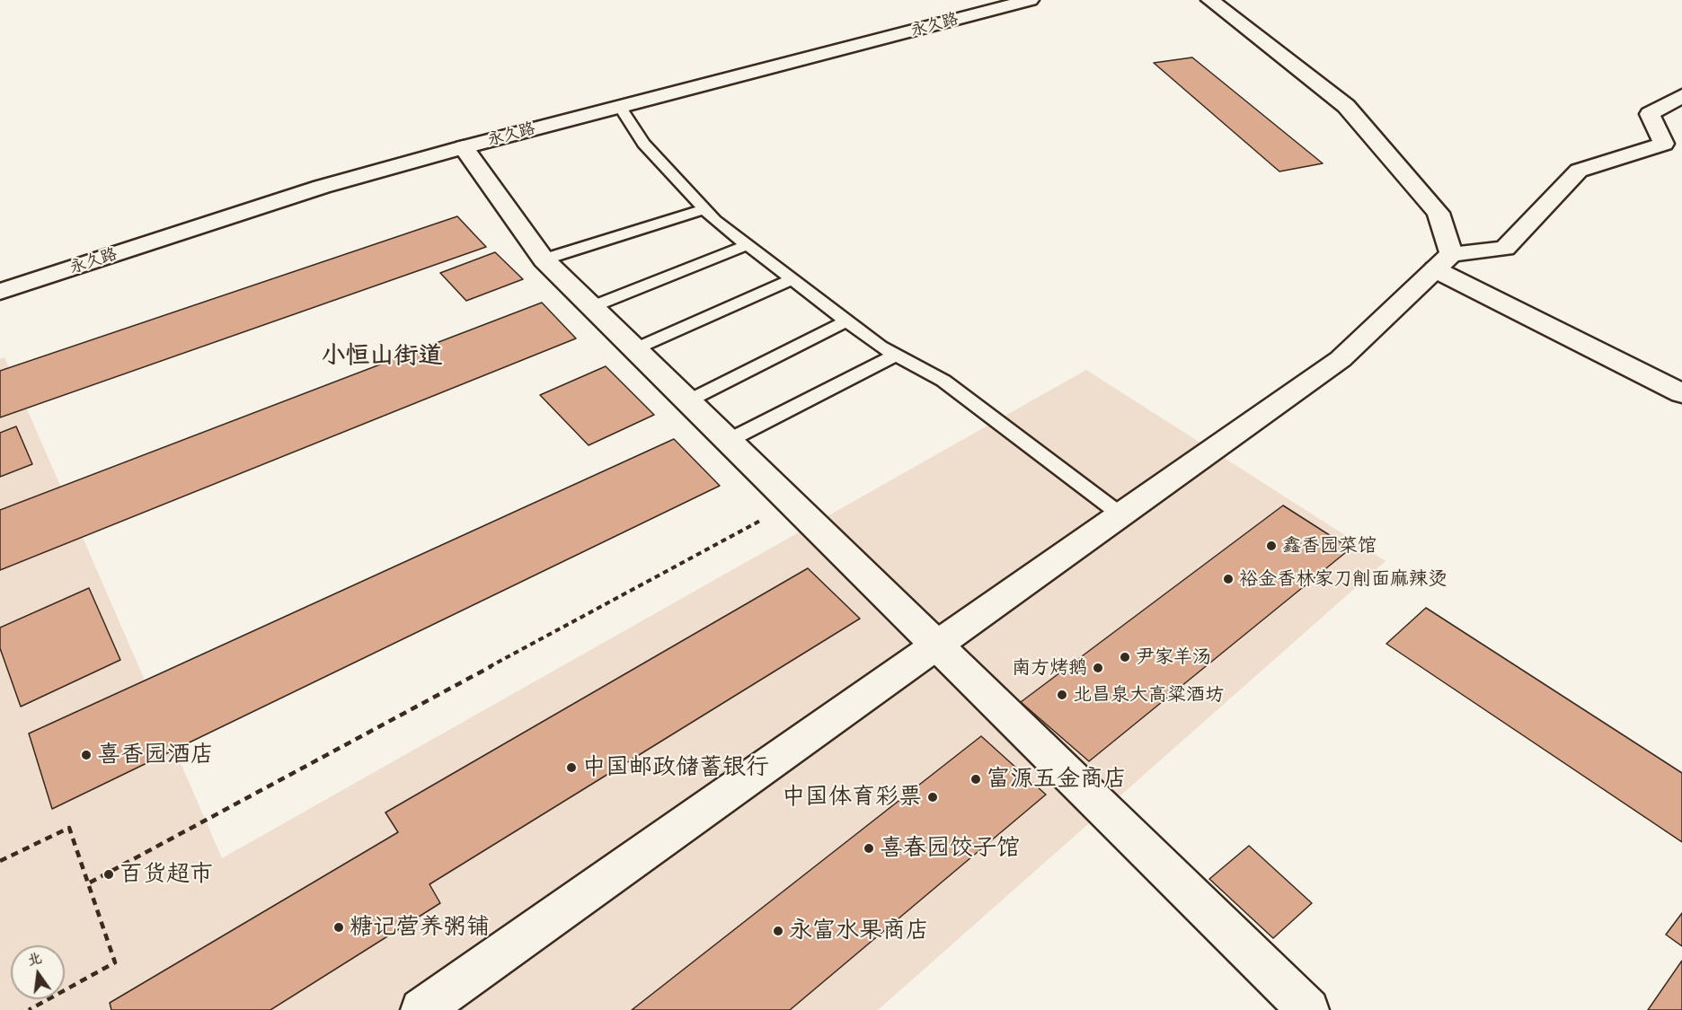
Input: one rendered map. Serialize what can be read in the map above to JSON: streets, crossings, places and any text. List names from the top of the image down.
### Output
{
  "streets": {
    "street": ["永久路"]
  },
  "districts": ["小恒山街道"],
  "places": [
    "鑫香园菜馆",
    "裕金香林家刀削面麻辣烫",
    "尹家羊汤",
    "南方烤鹅",
    "北昌泉大高粱酒坊",
    "喜香园酒店",
    "中国邮政储蓄银行",
    "富源五金商店",
    "中国体育彩票",
    "喜春园饺子馆",
    "百货超市",
    "糖记营养粥铺",
    "永富水果商店"
  ],
  "north": "top"
}
